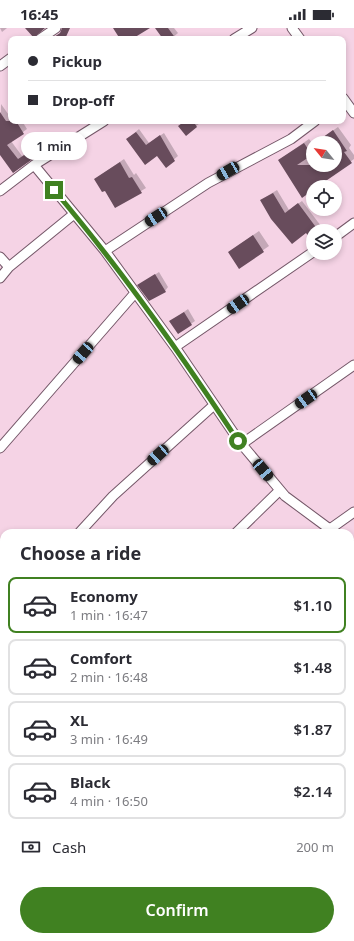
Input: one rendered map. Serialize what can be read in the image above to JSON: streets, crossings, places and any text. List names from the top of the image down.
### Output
{
  "north": "top left",
  "page": {
    "status": "16:45",
    "banner": ["Pickup", "Drop-off"],
    "bubble": "1 min",
    "heading": "Choose a ride",
    "list": [
      {
        "name": "Economy",
        "note": "1 min · 16:47",
        "value": "$1.10"
      },
      {
        "name": "Comfort",
        "note": "2 min · 16:48",
        "value": "$1.48"
      },
      {
        "name": "XL",
        "note": "3 min · 16:49",
        "value": "$1.87"
      },
      {
        "name": "Black",
        "note": "4 min · 16:50",
        "value": "$2.14"
      }
    ],
    "pay": ["Cash", "200 m"],
    "buttons": "Confirm"
  }
}
